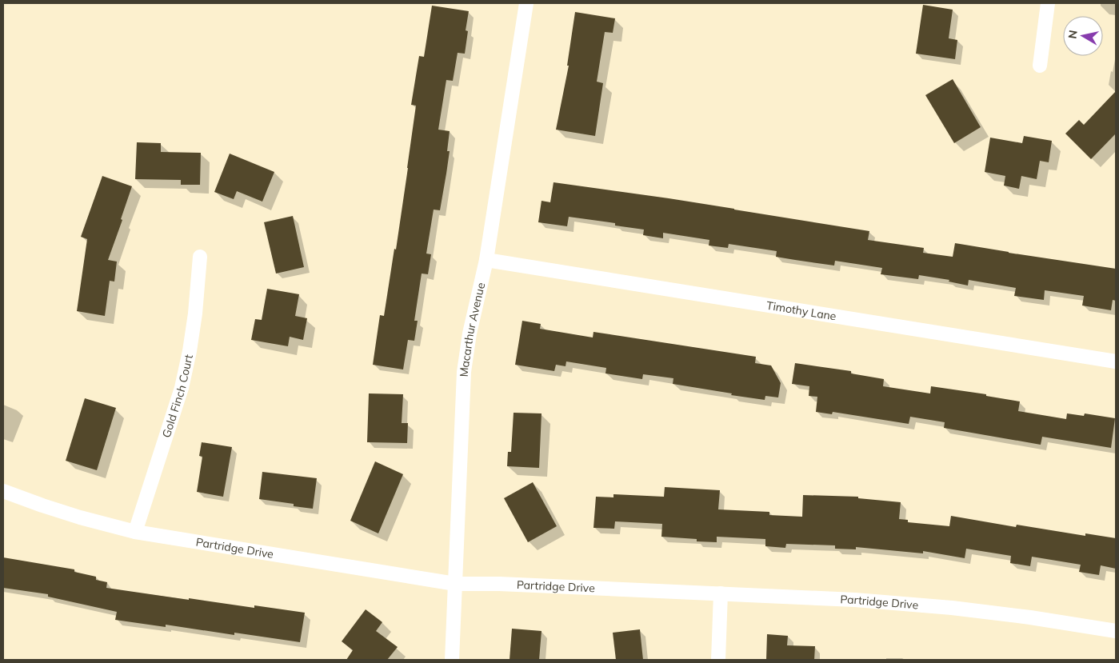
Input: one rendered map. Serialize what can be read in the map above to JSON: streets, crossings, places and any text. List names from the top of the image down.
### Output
{
  "streets": {
    "street": [
      "Timothy Lane",
      "Macarthur Avenue",
      "Gold Finch Court",
      "Partridge Drive"
    ]
  },
  "crossings": [
    ["Timothy Lane", "Macarthur Avenue"],
    ["Macarthur Avenue", "Partridge Drive"],
    ["Gold Finch Court", "Partridge Drive"]
  ],
  "north": "left"
}
